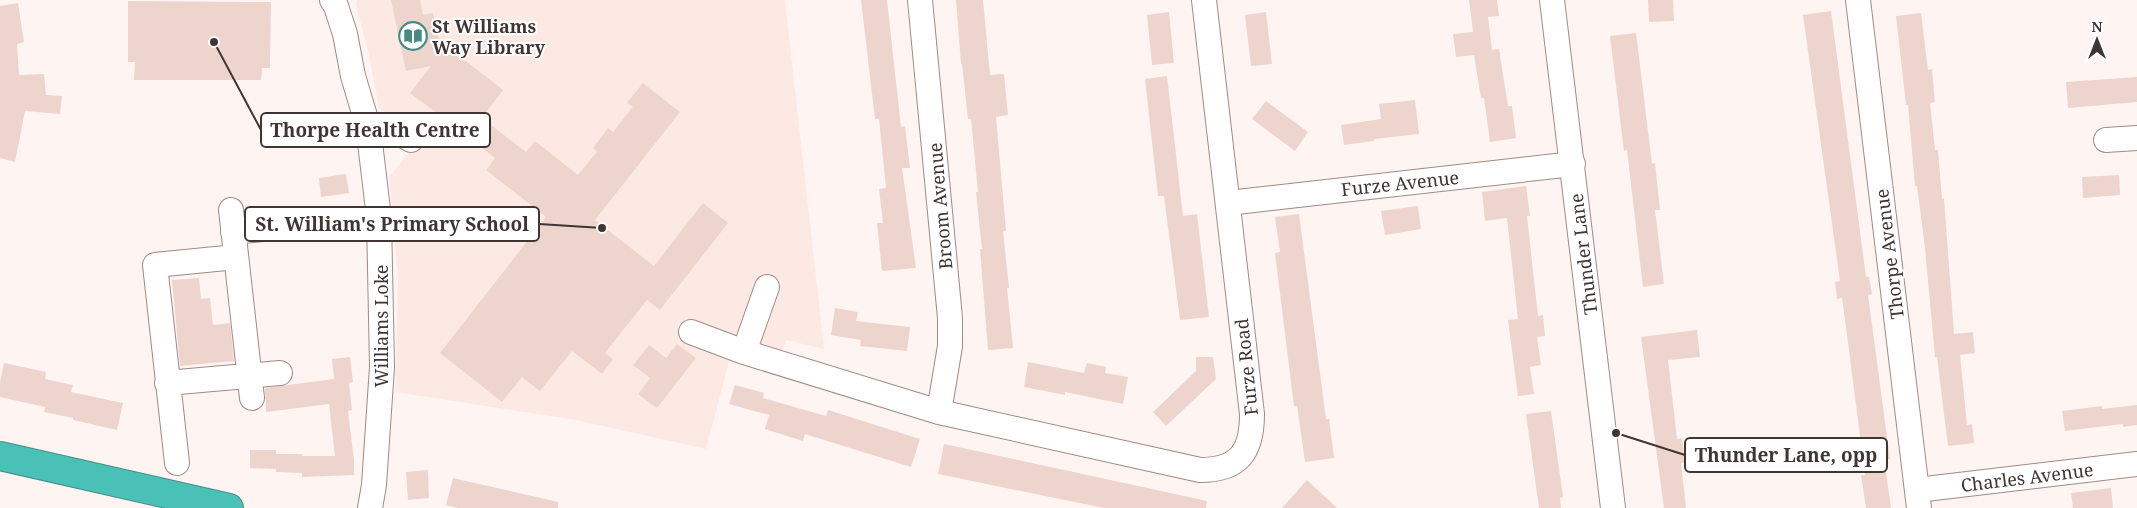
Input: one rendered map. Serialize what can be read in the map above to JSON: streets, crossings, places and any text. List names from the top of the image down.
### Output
{
  "streets": {
    "street": [
      "Furze Avenue",
      "Broom Avenue",
      "Thunder Lane",
      "Thorpe Avenue",
      "Williams Loke",
      "Furze Road",
      "Charles Avenue"
    ]
  },
  "crossings": [
    ["Furze Avenue", "Thunder Lane"],
    ["Furze Avenue", "Furze Road"],
    ["Broom Avenue", "Furze Road"],
    ["Thorpe Avenue", "Charles Avenue"]
  ],
  "places": {
    "library": ["St Williams Way Library"],
    "other": ["Thorpe Health Centre", "St. William's Primary School", "Thunder Lane, opp"]
  },
  "north": "top"
}
